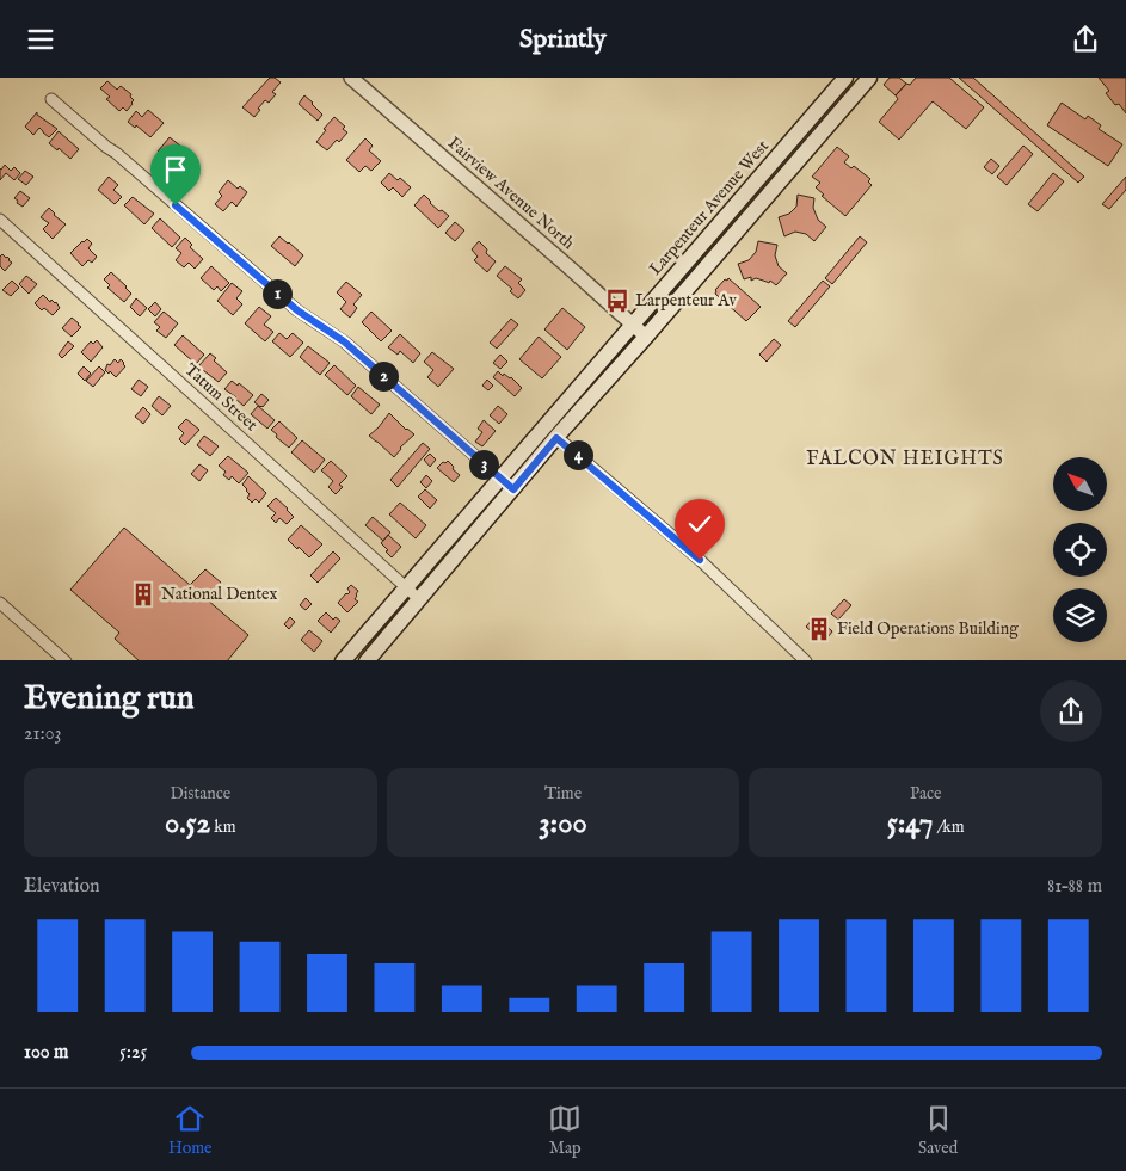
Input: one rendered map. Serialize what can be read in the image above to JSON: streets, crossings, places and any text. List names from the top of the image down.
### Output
{
  "streets": {
    "main road": ["Larpenteur Avenue West"],
    "street": ["Fairview Avenue North", "Tatum Street"]
  },
  "crossings": [
    ["Fairview Avenue North", "Larpenteur Avenue West"],
    ["Larpenteur Avenue West", "Tatum Street"]
  ],
  "districts": ["FALCON HEIGHTS"],
  "places": {
    "bus stop": ["Larpenteur Av"],
    "building": ["National Dentex", "Field Operations Building"]
  },
  "north": "top left",
  "page": {
    "header": "Sprintly",
    "pins": [
      "1",
      "2",
      "4",
      "3"
    ],
    "heading": ["Evening run", "21:03"],
    "stats": [
      ["Distance", "0.52 km"],
      ["Time", "3:00"],
      ["Pace", "5:47 /km"]
    ],
    "chart": ["Elevation", "81–88 m"],
    "list": [
      {
        "name": "100 m",
        "note": "5:25"
      }
    ],
    "tabs": ["Home", "Map", "Saved"]
  }
}
